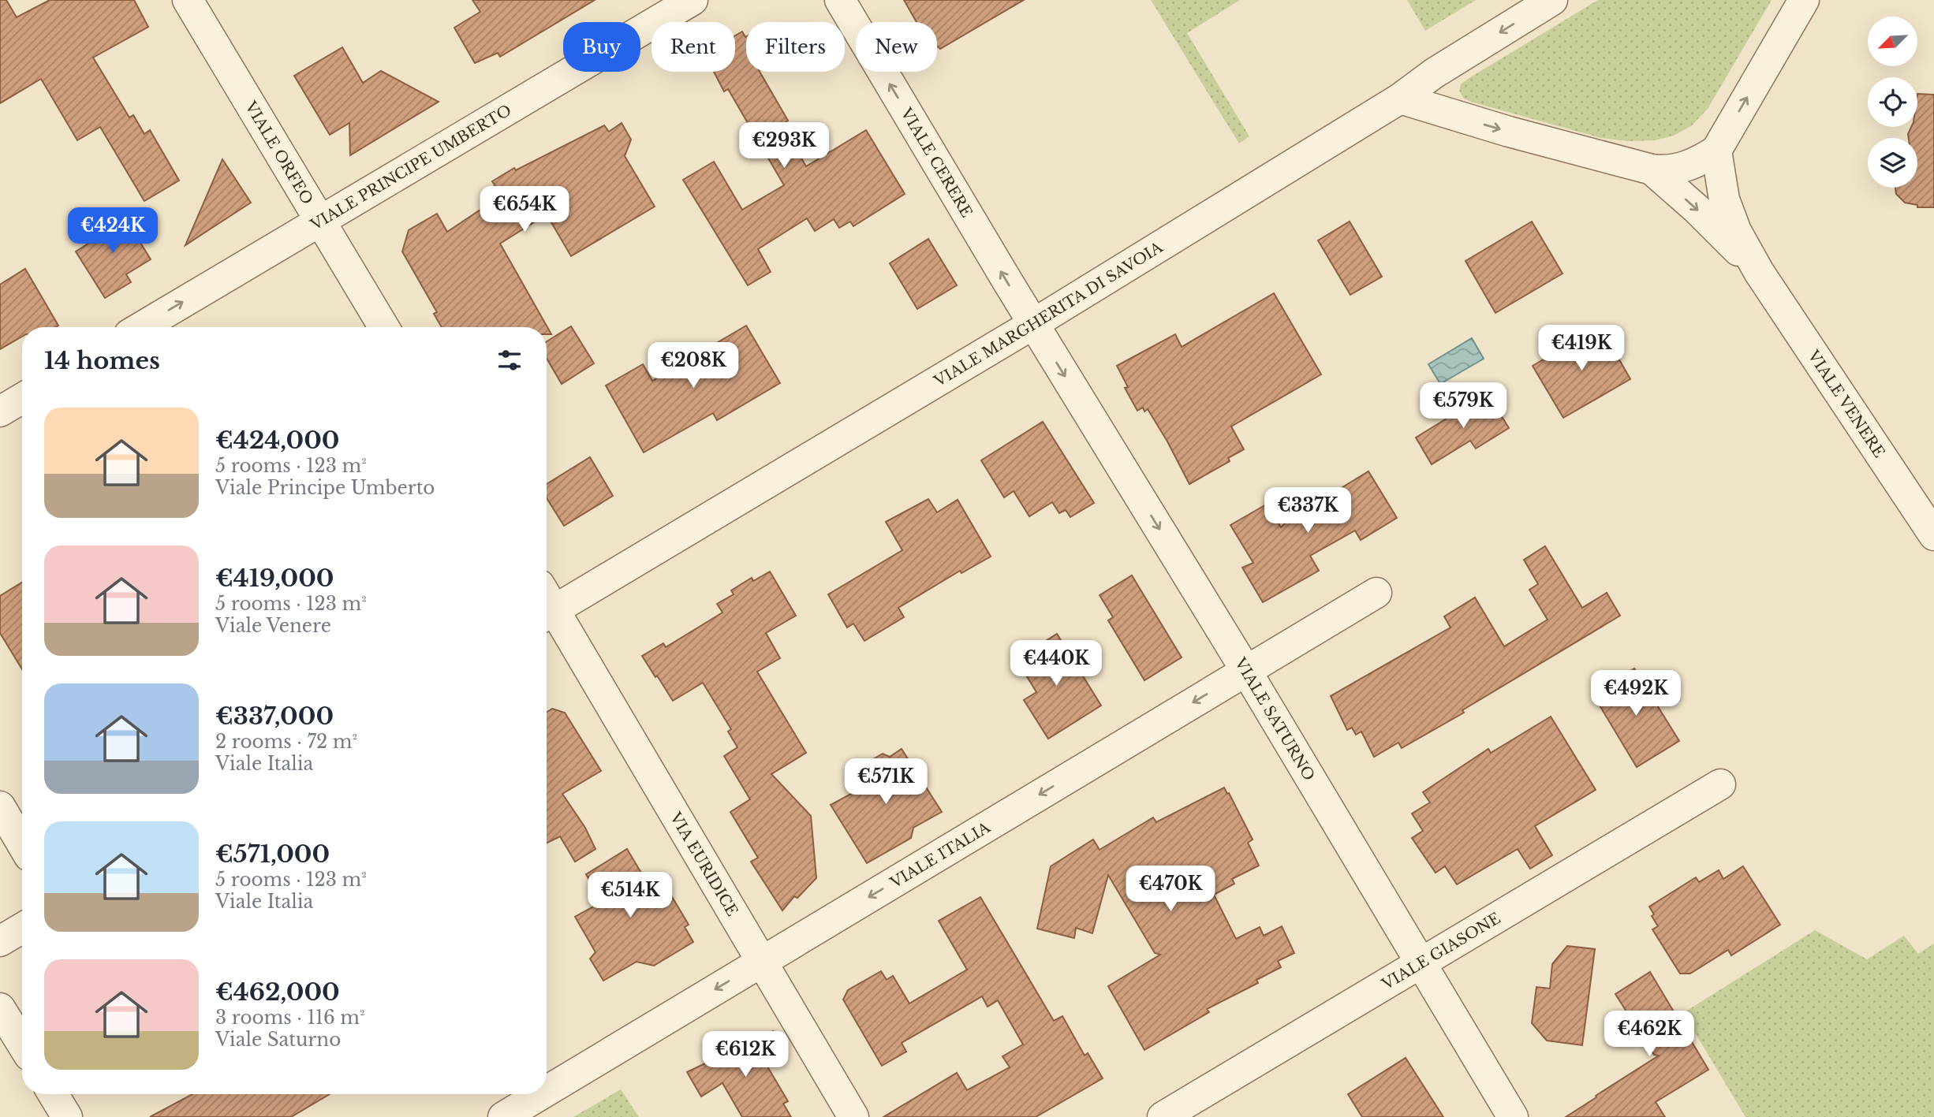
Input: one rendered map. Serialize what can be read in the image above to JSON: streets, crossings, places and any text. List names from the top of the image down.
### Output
{
  "streets": {
    "street": [
      "VIALE ORFEO",
      "VIALE CERERE",
      "VIALE PRINCIPE UMBERTO",
      "VIALE MARGHERITA DI SAVOIA",
      "VIALE VENERE",
      "VIALE SATURNO",
      "VIALE ITALIA",
      "VIA EURIDICE",
      "VIALE GIASONE"
    ]
  },
  "crossings": [
    ["VIALE ORFEO", "VIALE PRINCIPE UMBERTO"],
    ["VIALE CERERE", "VIALE MARGHERITA DI SAVOIA"],
    ["VIALE CERERE", "VIALE SATURNO"],
    ["VIALE MARGHERITA DI SAVOIA", "VIALE SATURNO"],
    ["VIALE SATURNO", "VIALE ITALIA"],
    ["VIALE SATURNO", "VIALE GIASONE"],
    ["VIALE ITALIA", "VIA EURIDICE"]
  ],
  "one_way": ["VIALE CERERE", "VIALE SATURNO", "VIALE ITALIA"],
  "north": "bottom left",
  "page": {
    "chip": [
      "Buy",
      "Rent",
      "Filters",
      "New"
    ],
    "price": [
      "€293K",
      "€654K",
      "€424K",
      "€419K",
      "€208K",
      "€579K",
      "€337K",
      "€440K",
      "€492K",
      "€571K",
      "€470K",
      "€514K",
      "€462K",
      "€612K"
    ],
    "heading": "14 homes",
    "list": [
      {
        "name": "€424,000",
        "note": "5 rooms · 123 m² · Viale Principe Umberto"
      },
      {
        "name": "€419,000",
        "note": "5 rooms · 123 m² · Viale Venere"
      },
      {
        "name": "€337,000",
        "note": "2 rooms · 72 m² · Viale Italia"
      },
      {
        "name": "€571,000",
        "note": "5 rooms · 123 m² · Viale Italia"
      },
      {
        "name": "€462,000",
        "note": "3 rooms · 116 m² · Viale Saturno"
      }
    ]
  }
}
